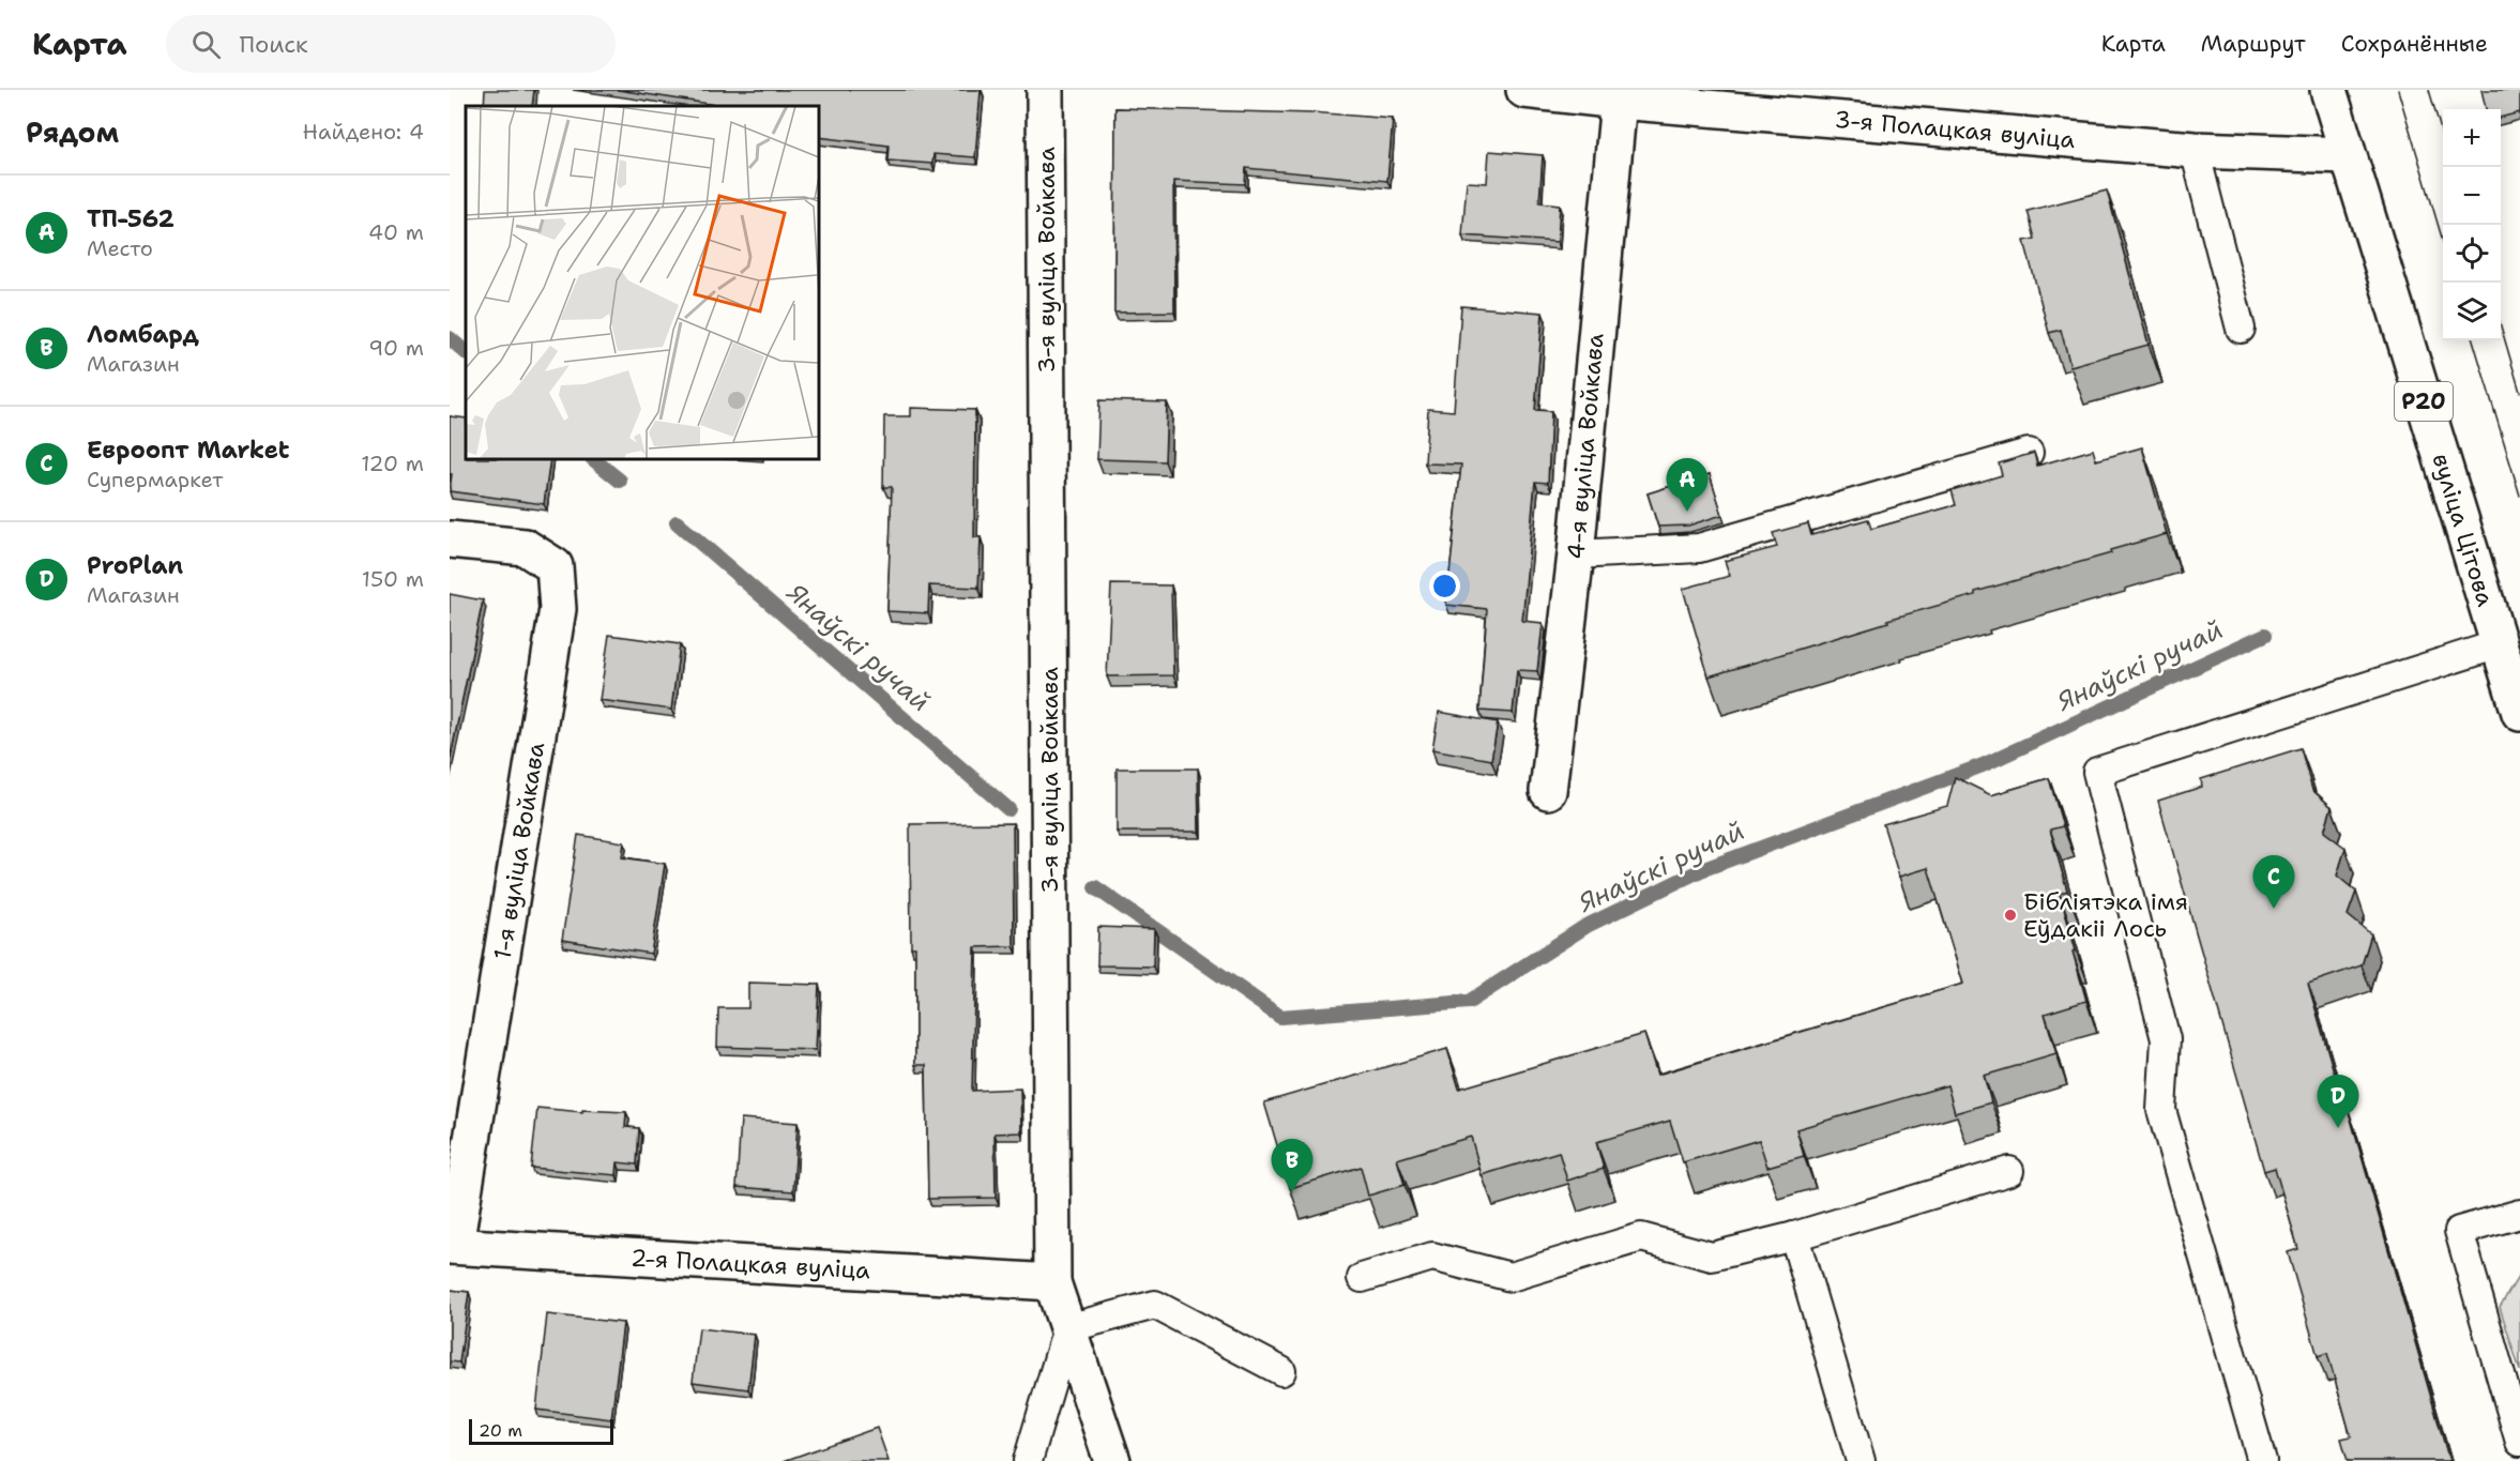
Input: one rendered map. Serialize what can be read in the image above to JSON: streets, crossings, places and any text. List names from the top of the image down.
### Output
{
  "streets": {
    "street": [
      "3-я Полацкая вуліца",
      "3-я вуліца Войкава",
      "Р20",
      "4-я вуліца Войкава",
      "вуліца Цітова",
      "1-я вуліца Войкава",
      "2-я Полацкая вуліца"
    ]
  },
  "crossings": [
    ["3-я Полацкая вуліца", "4-я вуліца Войкава"],
    ["3-я Полацкая вуліца", "вуліца Цітова"],
    ["3-я вуліца Войкава", "2-я Полацкая вуліца"],
    ["1-я вуліца Войкава", "2-я Полацкая вуліца"]
  ],
  "water": ["Янаўскі ручай"],
  "places": ["Бібліятэка імя Еўдакіі Лось"],
  "scale_bar": "20 m",
  "page": {
    "header": "Карта",
    "search": "Поиск",
    "nav": ["Карта", "Маршрут", "Сохранённые"],
    "heading": ["Рядом", "Найдено: 4"],
    "map_buttons": ["+", "−"],
    "list": [
      {
        "mark": "A",
        "name": "ТП-562",
        "note": "Место",
        "value": "40 m"
      },
      {
        "mark": "B",
        "name": "Ломбард",
        "note": "Магазин",
        "value": "90 m"
      },
      {
        "mark": "C",
        "name": "Евроопт Market",
        "note": "Супермаркет",
        "value": "120 m"
      },
      {
        "mark": "D",
        "name": "ProPlan",
        "note": "Магазин",
        "value": "150 m"
      }
    ],
    "pins": [
      "A",
      "C",
      "D",
      "B"
    ],
    "scale": "20 m"
  }
}
